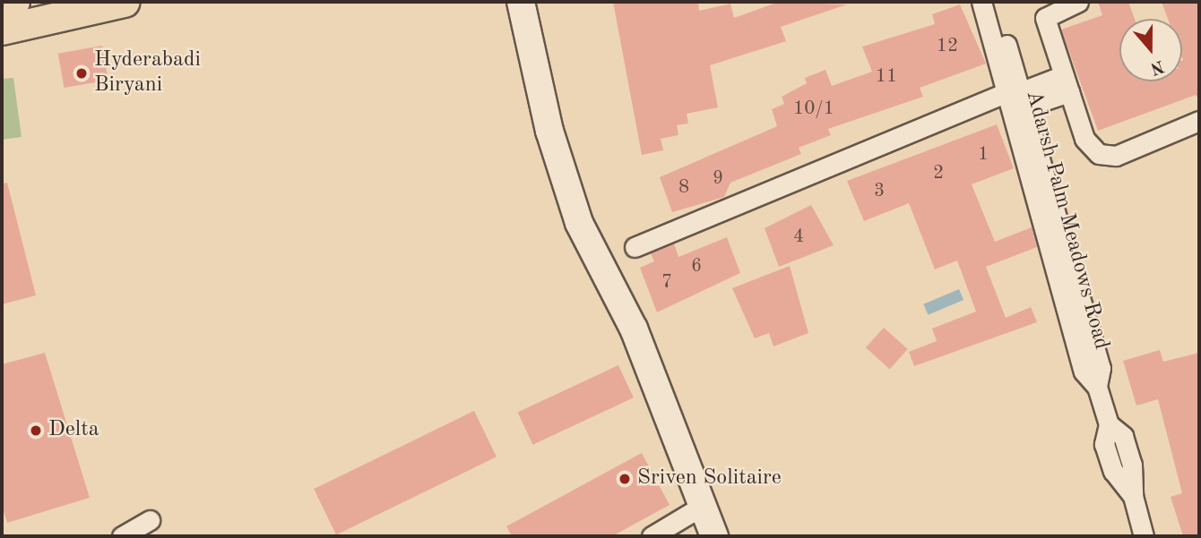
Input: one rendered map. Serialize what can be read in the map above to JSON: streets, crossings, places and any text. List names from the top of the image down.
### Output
{
  "streets": {
    "street": ["Adarsh Palm Meadows Road"]
  },
  "places": ["Hyderabadi Biryani", "Delta", "Sriven Solitaire"],
  "house_numbers": [
    "12",
    "11",
    "10/1",
    "1",
    "2",
    "9",
    "8",
    "3",
    "4",
    "6",
    "7"
  ],
  "north": "bottom"
}
